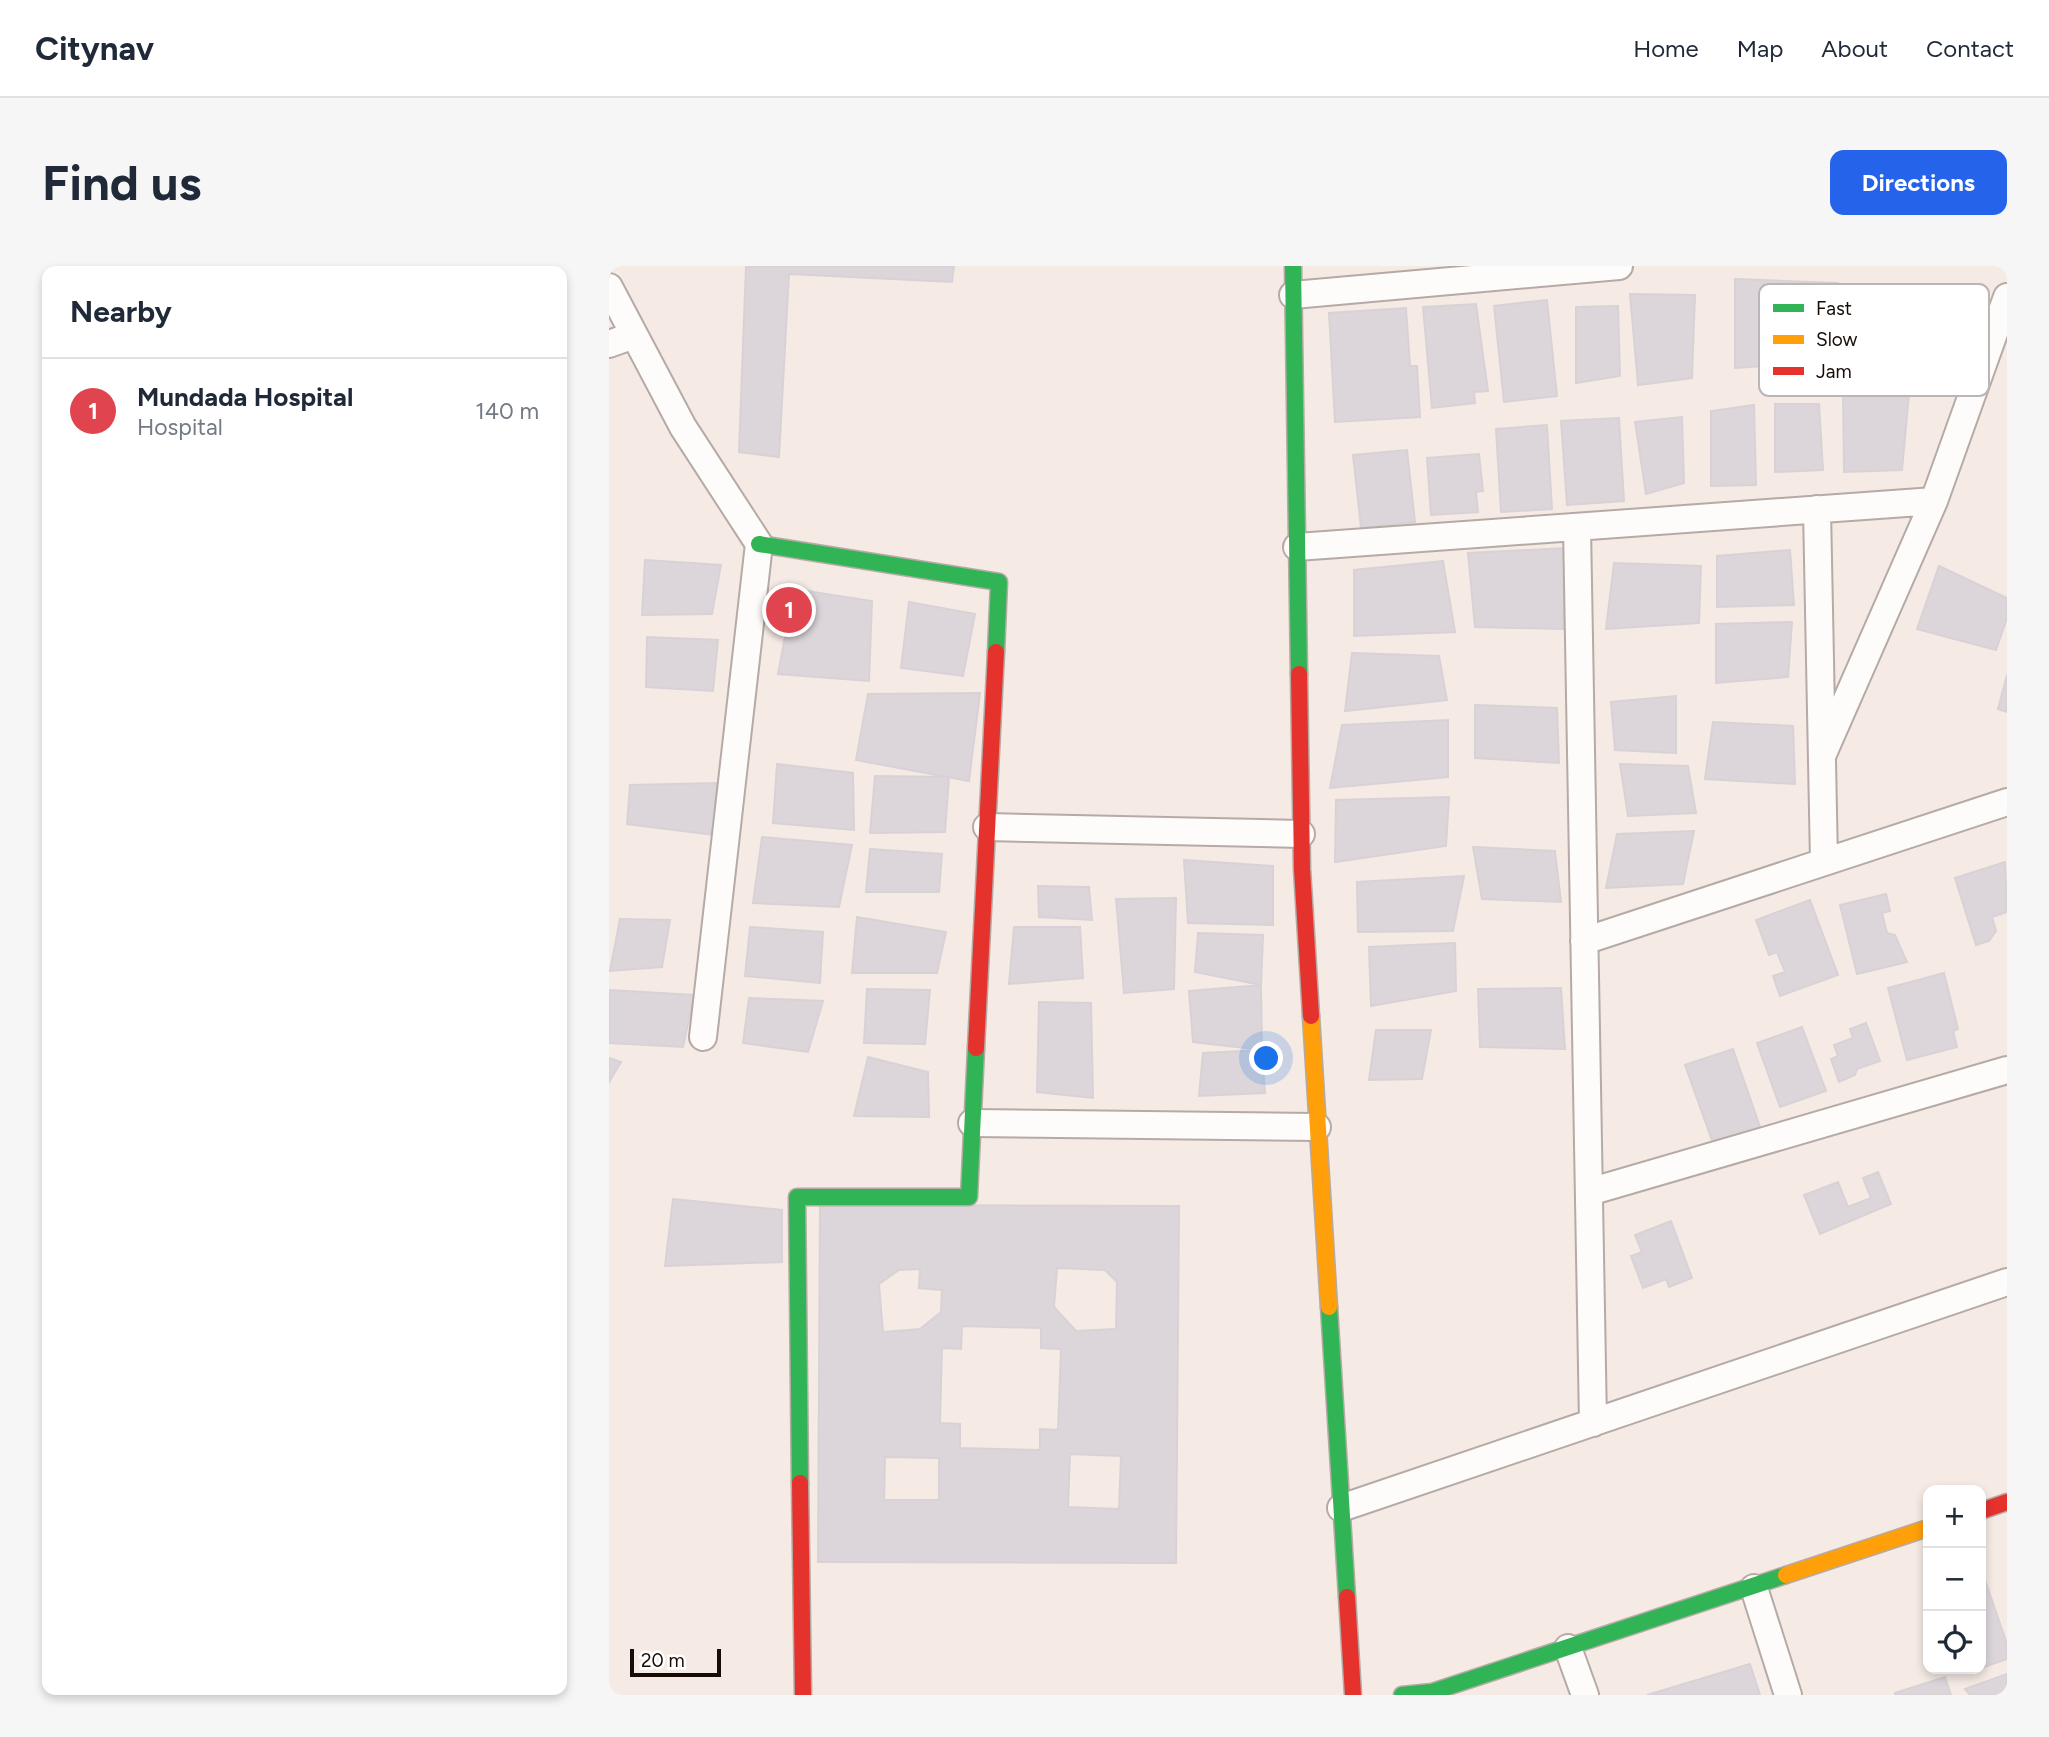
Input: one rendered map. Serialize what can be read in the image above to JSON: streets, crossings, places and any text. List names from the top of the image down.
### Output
{
  "legend": ["Fast", "Slow", "Jam"],
  "scale_bar": "20 m",
  "page": {
    "header": "Citynav",
    "nav": [
      "Home",
      "Map",
      "About",
      "Contact"
    ],
    "buttons": "Directions",
    "title": "Find us",
    "heading": "Nearby",
    "list": [
      {
        "mark": "1",
        "name": "Mundada Hospital",
        "note": "Hospital",
        "value": "140 m"
      }
    ],
    "pins": "1",
    "map_buttons": ["+", "−"],
    "scale": "20 m"
  }
}
